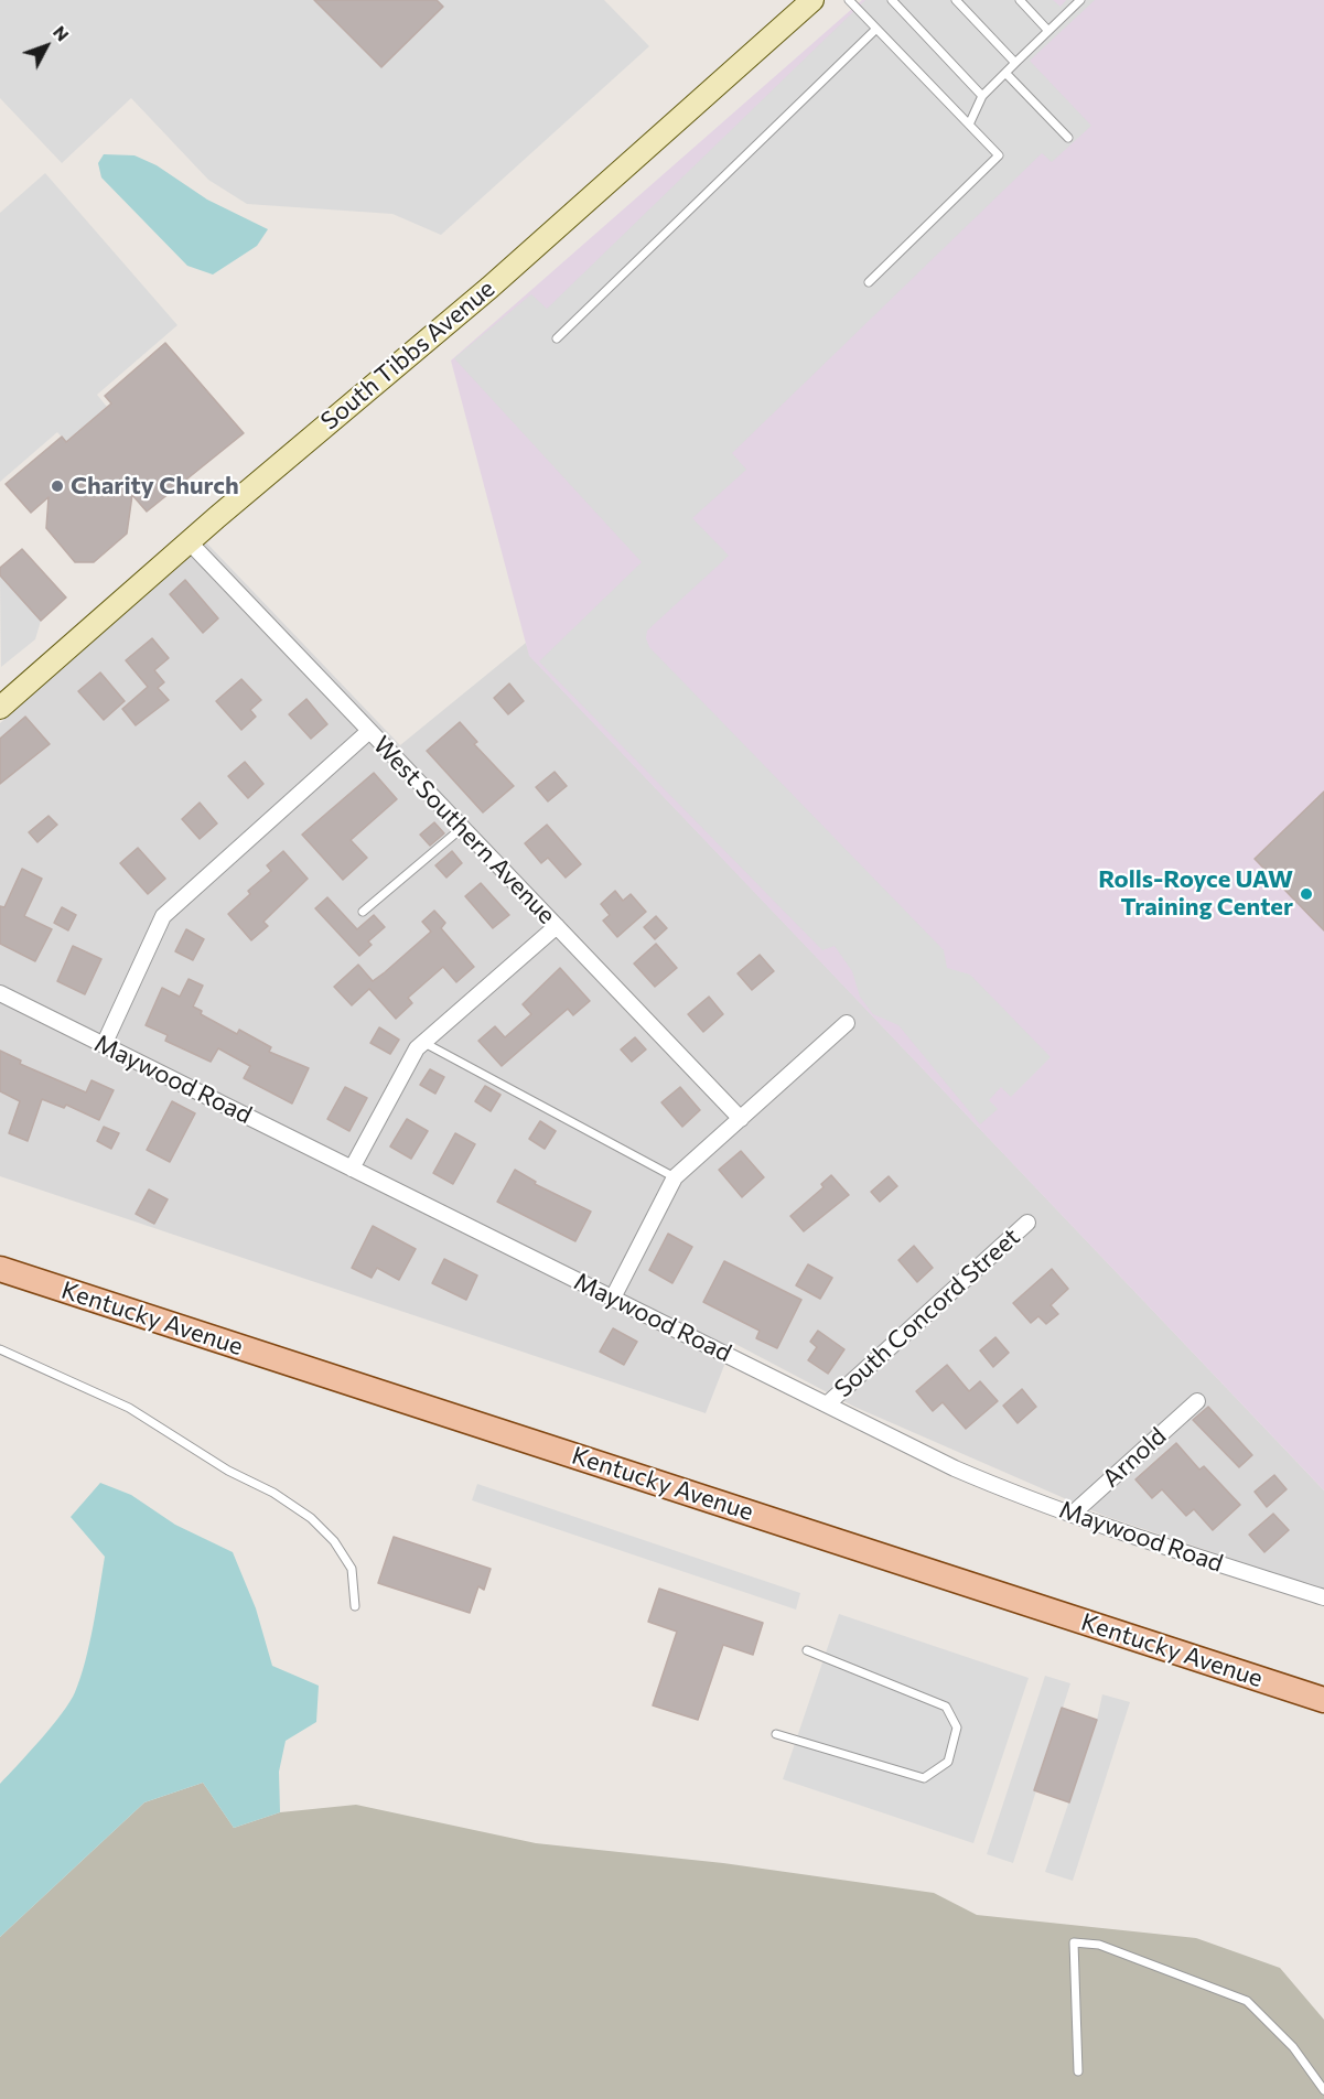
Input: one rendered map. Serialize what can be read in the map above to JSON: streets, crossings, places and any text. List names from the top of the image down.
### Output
{
  "streets": {
    "main road": ["South Tibbs Avenue", "Kentucky Avenue"],
    "street": [
      "West Southern Avenue",
      "Maywood Road",
      "South Concord Street",
      "Arnold"
    ]
  },
  "crossings": [
    ["South Tibbs Avenue", "West Southern Avenue"],
    ["Maywood Road", "South Concord Street"],
    ["Maywood Road", "Arnold"]
  ],
  "places": ["Charity Church", "Rolls-Royce UAW Training Center"],
  "north": "top right"
}
